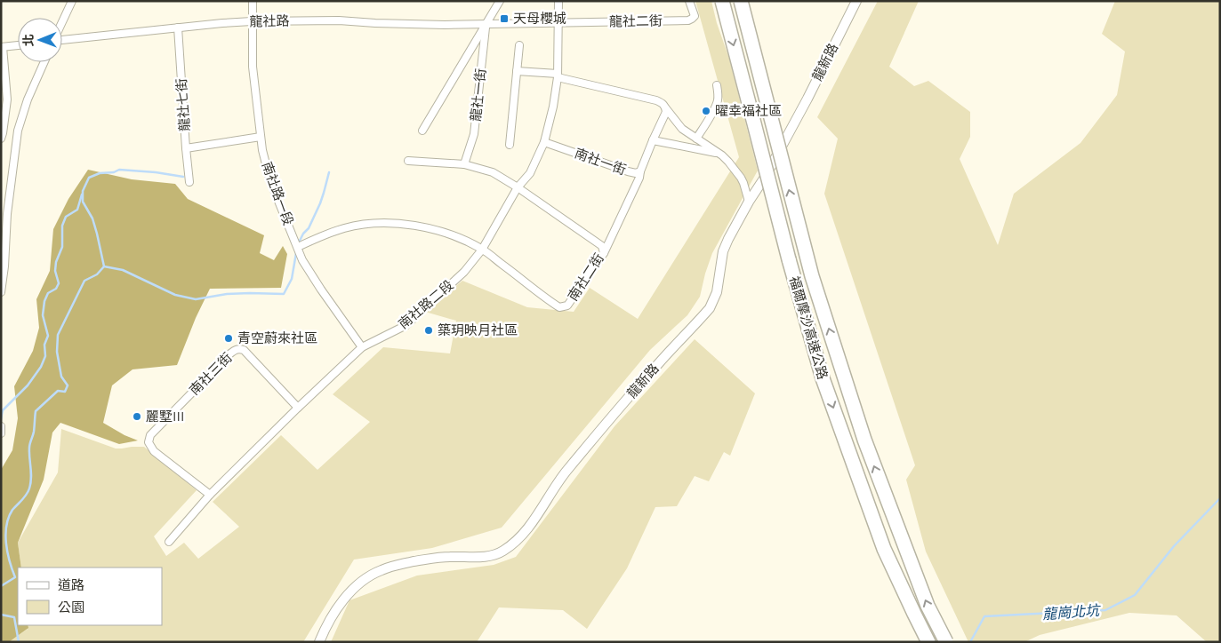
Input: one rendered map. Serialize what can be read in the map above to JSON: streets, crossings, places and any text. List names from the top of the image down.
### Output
{
  "streets": {
    "highway": ["福爾摩沙高速公路"],
    "street": [
      "龍社路",
      "龍社二街",
      "龍新路",
      "龍社一街",
      "龍社七街",
      "南社一街",
      "南社路一段",
      "南社二街",
      "南社路二段",
      "南社三街"
    ]
  },
  "crossings": [
    ["龍社路", "龍社二街"],
    ["龍社路", "龍社一街"],
    ["龍社路", "龍社七街"],
    ["龍社路", "南社路一段"],
    ["龍社二街", "龍社一街"],
    ["龍社二街", "南社路二段"],
    ["龍社一街", "南社二街"],
    ["南社一街", "南社路二段"],
    ["南社路一段", "南社二街"],
    ["南社路一段", "南社路二段"],
    ["南社二街", "南社路二段"],
    ["南社路二段", "南社三街"]
  ],
  "water": ["龍崗北坑"],
  "places": {
    "transit": ["天母櫻城"],
    "other": [
      "曜幸福社區",
      "築玥映月社區",
      "青空蔚來社區",
      "麗墅III"
    ]
  },
  "legend": ["道路", "公園"],
  "north": "left"
}
